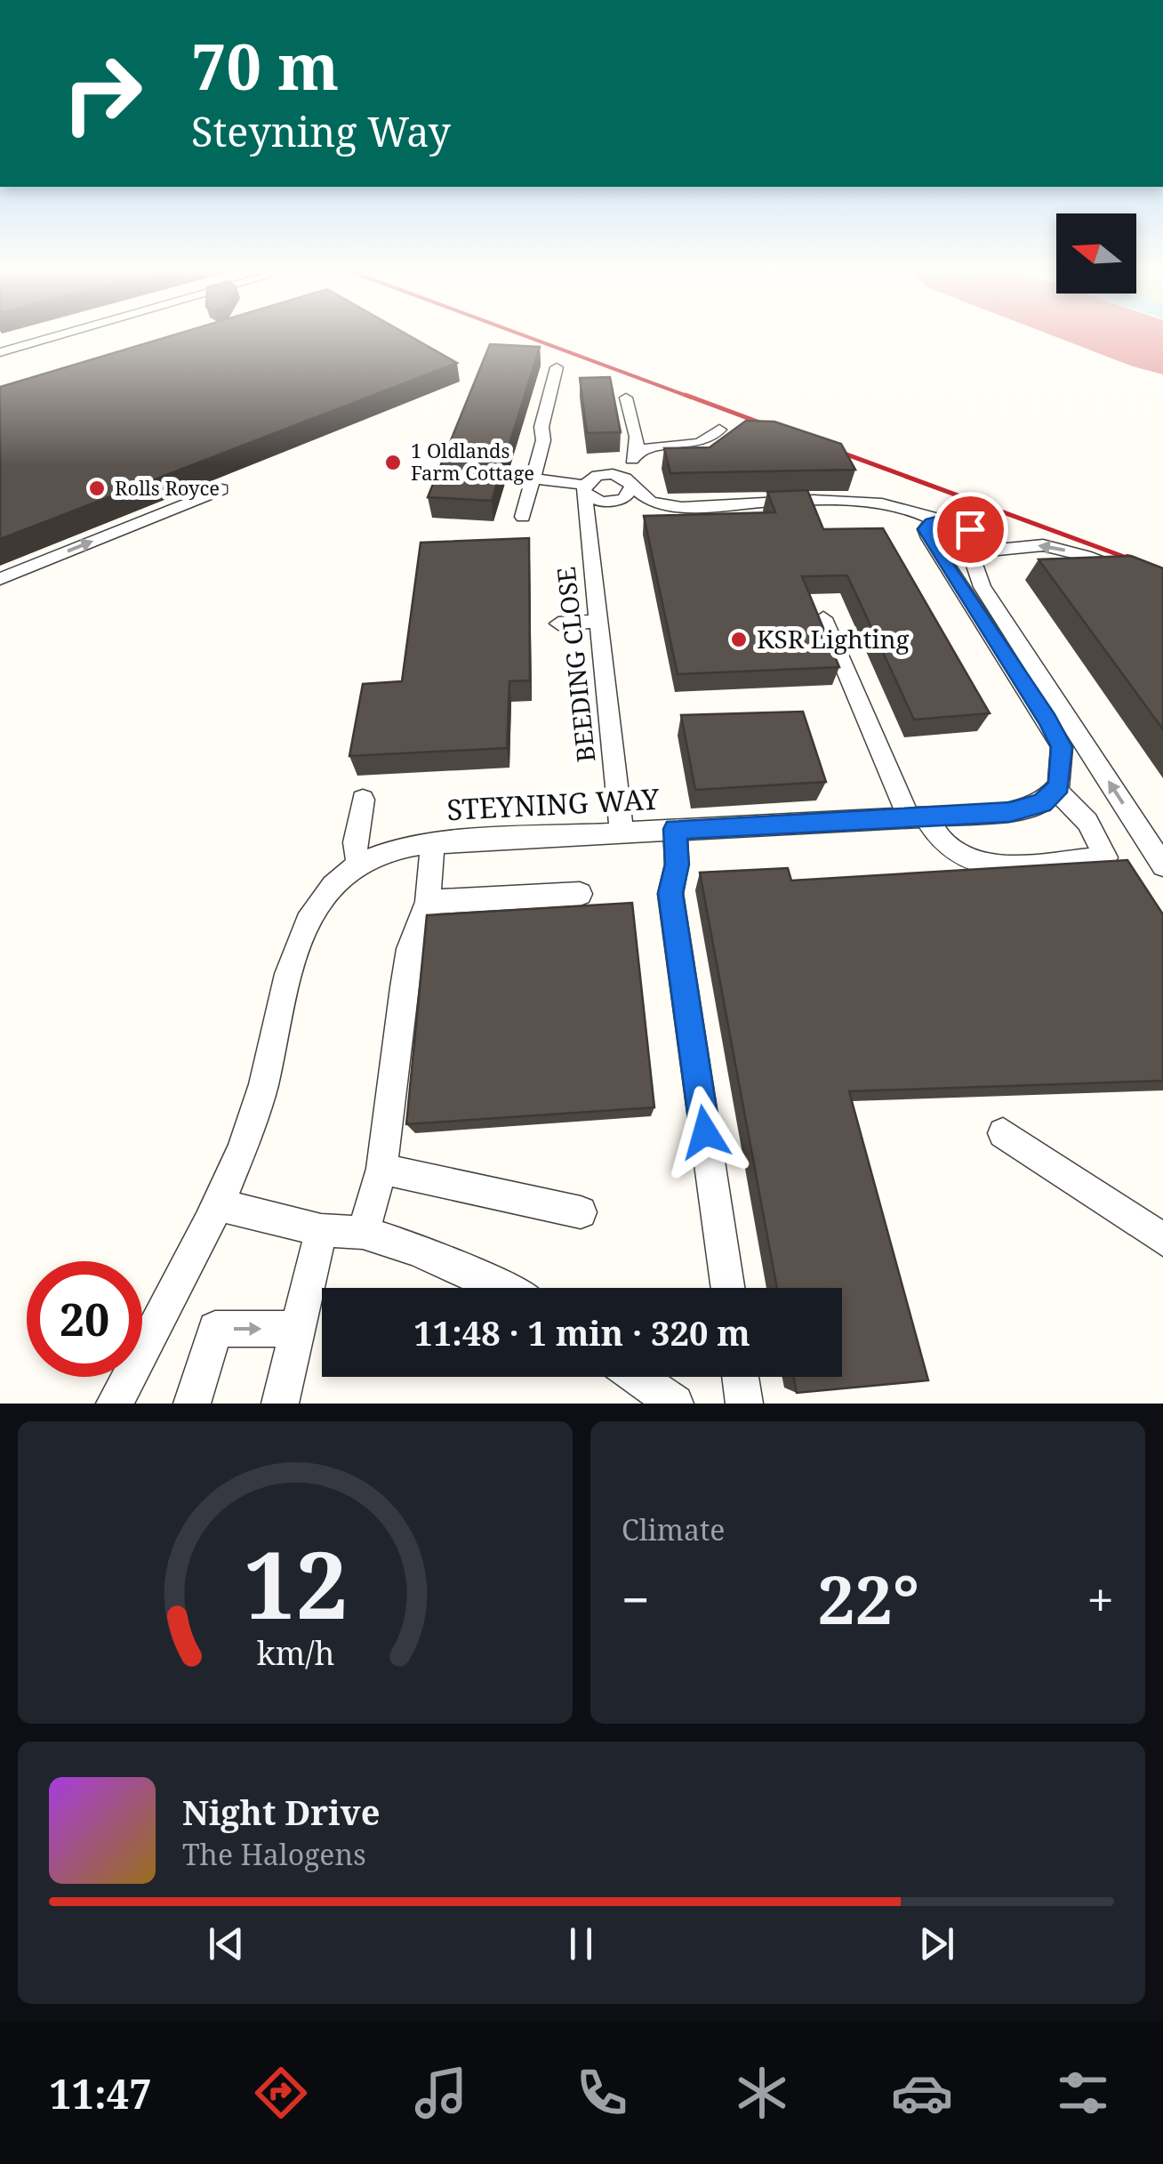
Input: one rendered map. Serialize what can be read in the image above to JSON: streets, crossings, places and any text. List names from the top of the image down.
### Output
{
  "streets": {
    "lane": ["BEEDING CLOSE", "STEYNING WAY"]
  },
  "crossings": [
    ["BEEDING CLOSE", "STEYNING WAY"]
  ],
  "places": ["1 Oldlands Farm Cottage", "Rolls Royce", "KSR Lighting"],
  "north": "left",
  "page": {
    "turn": ["70 m", "Steyning Way"],
    "limit": "20",
    "trip": "11:48 · 1 min · 320 m",
    "tile": "Climate",
    "heat": ["−", "22°", "+"],
    "song": ["Night Drive", "The Halogens"],
    "tabs": "11:47",
    "gauge": ["12", "km/h"]
  }
}
